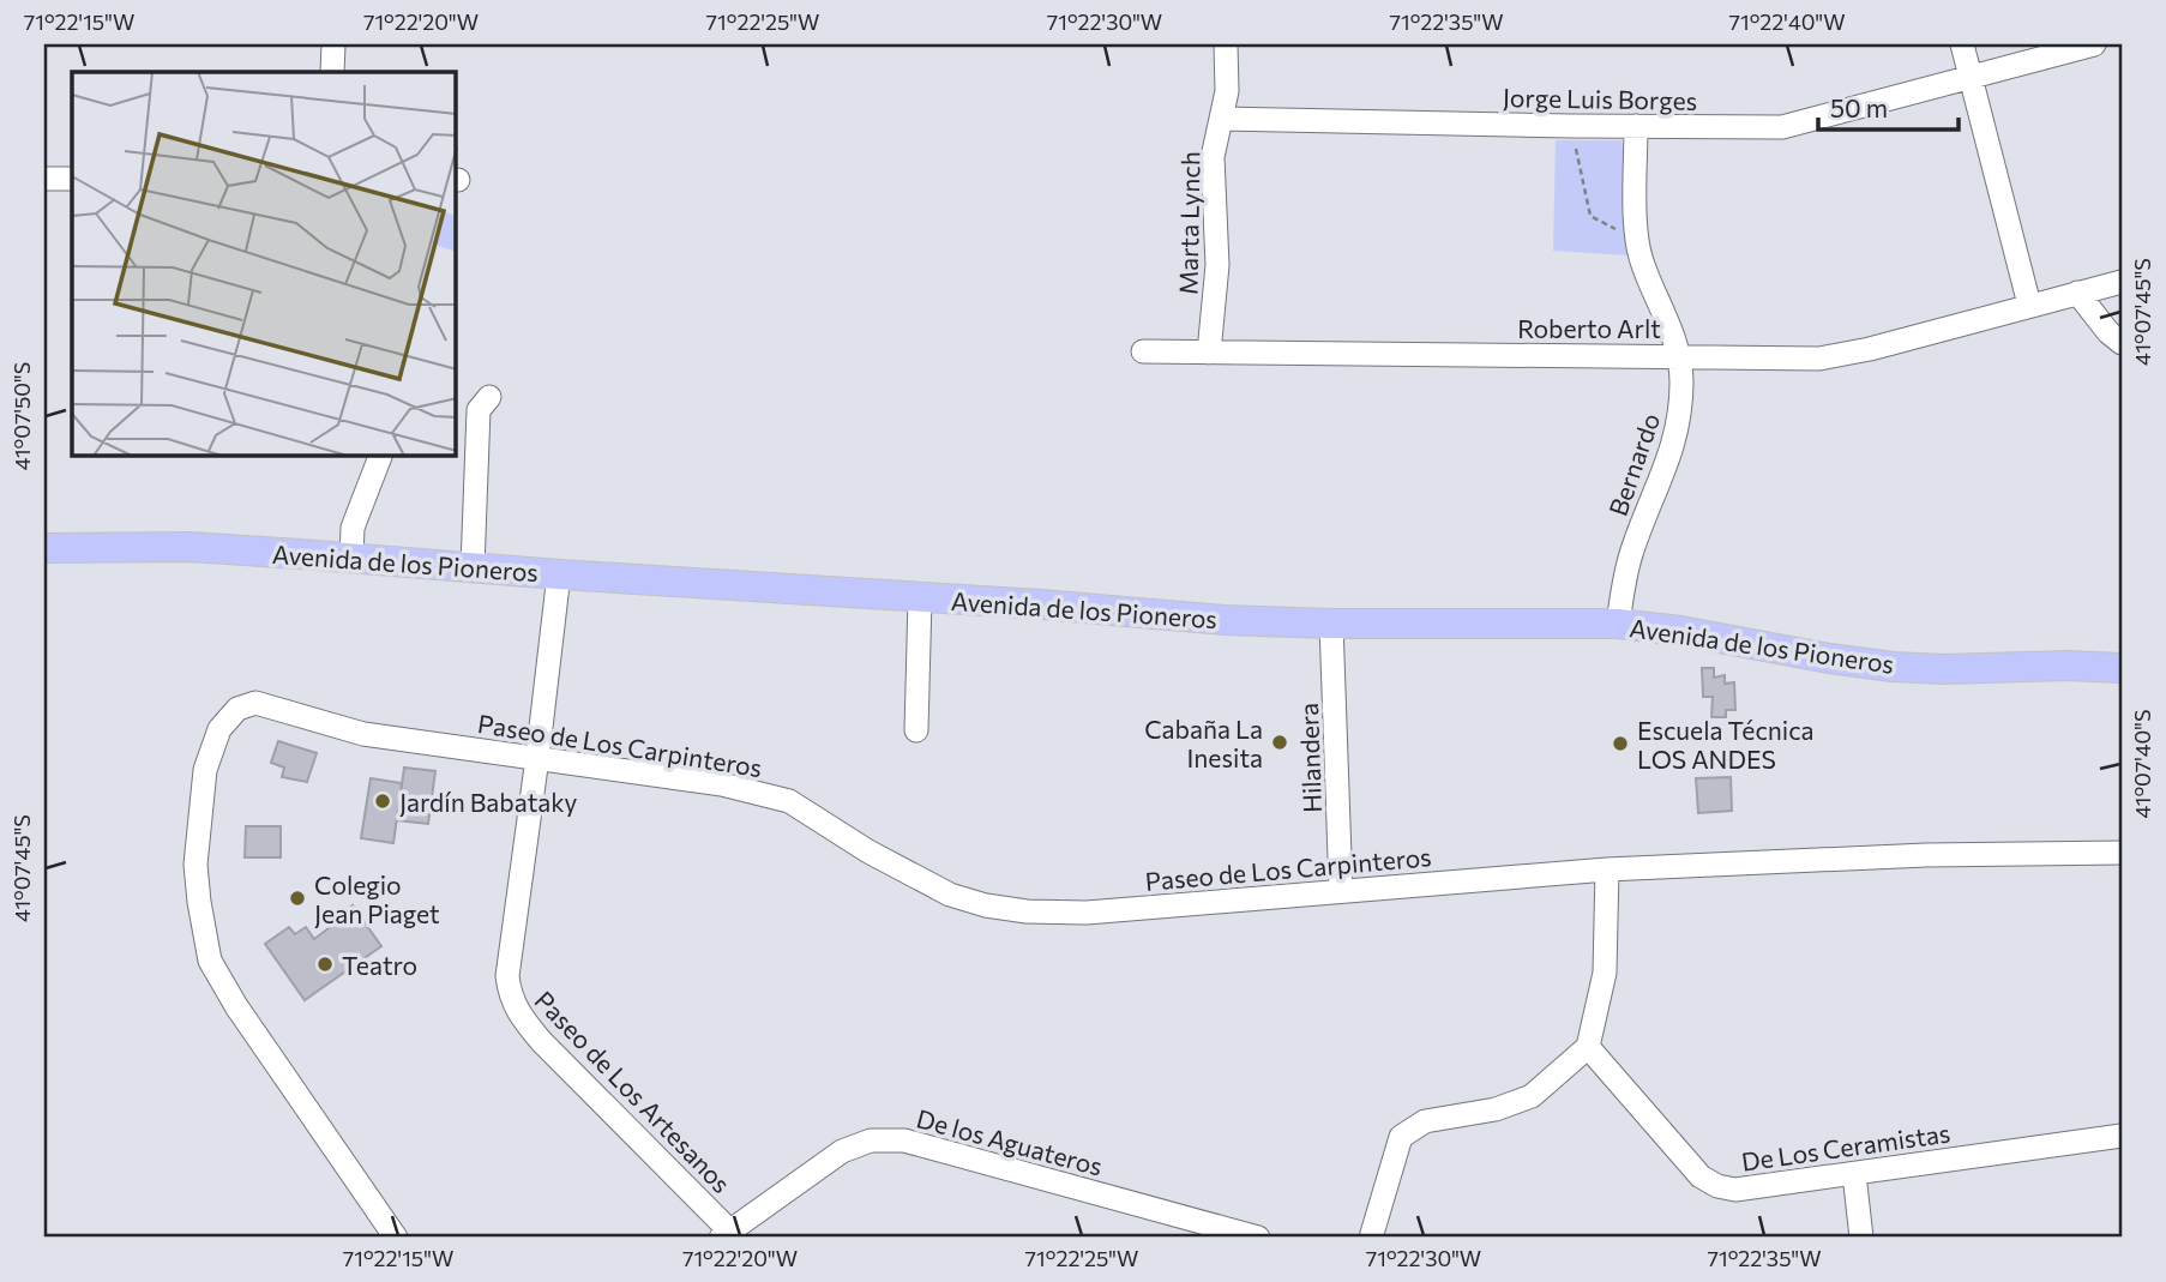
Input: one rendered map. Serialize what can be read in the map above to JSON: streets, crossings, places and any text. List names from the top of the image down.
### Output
{
  "streets": {
    "main road": ["Avenida de los Pioneros"],
    "street": [
      "Jorge Luis Borges",
      "Marta Lynch",
      "Roberto Arlt",
      "Bernardo",
      "Paseo de Los Carpinteros",
      "Hilandera",
      "Paseo de Los Artesanos",
      "De los Aguateros",
      "De Los Ceramistas"
    ]
  },
  "crossings": [
    ["Jorge Luis Borges", "Marta Lynch"],
    ["Jorge Luis Borges", "Bernardo"],
    ["Marta Lynch", "Roberto Arlt"],
    ["Roberto Arlt", "Bernardo"],
    ["Bernardo", "Avenida de los Pioneros"],
    ["Avenida de los Pioneros", "Hilandera"],
    ["Avenida de los Pioneros", "Paseo de Los Artesanos"],
    ["Paseo de Los Carpinteros", "Hilandera"],
    ["Paseo de Los Carpinteros", "Paseo de Los Artesanos"],
    ["Paseo de Los Artesanos", "De los Aguateros"]
  ],
  "places": [
    "Cabaña La Inesita",
    "Escuela Técnica LOS ANDES",
    "Jardín Babataky",
    "Colegio Jean Piaget",
    "Teatro"
  ],
  "scale_bar": "50 m",
  "coordinates": [
    "71°22'15\"W",
    "71°22'20\"W",
    "71°22'25\"W",
    "71°22'30\"W",
    "71°22'35\"W",
    "71°22'40\"W",
    "41°07'45\"S",
    "41°07'50\"S",
    "41°07'40\"S"
  ]
}
